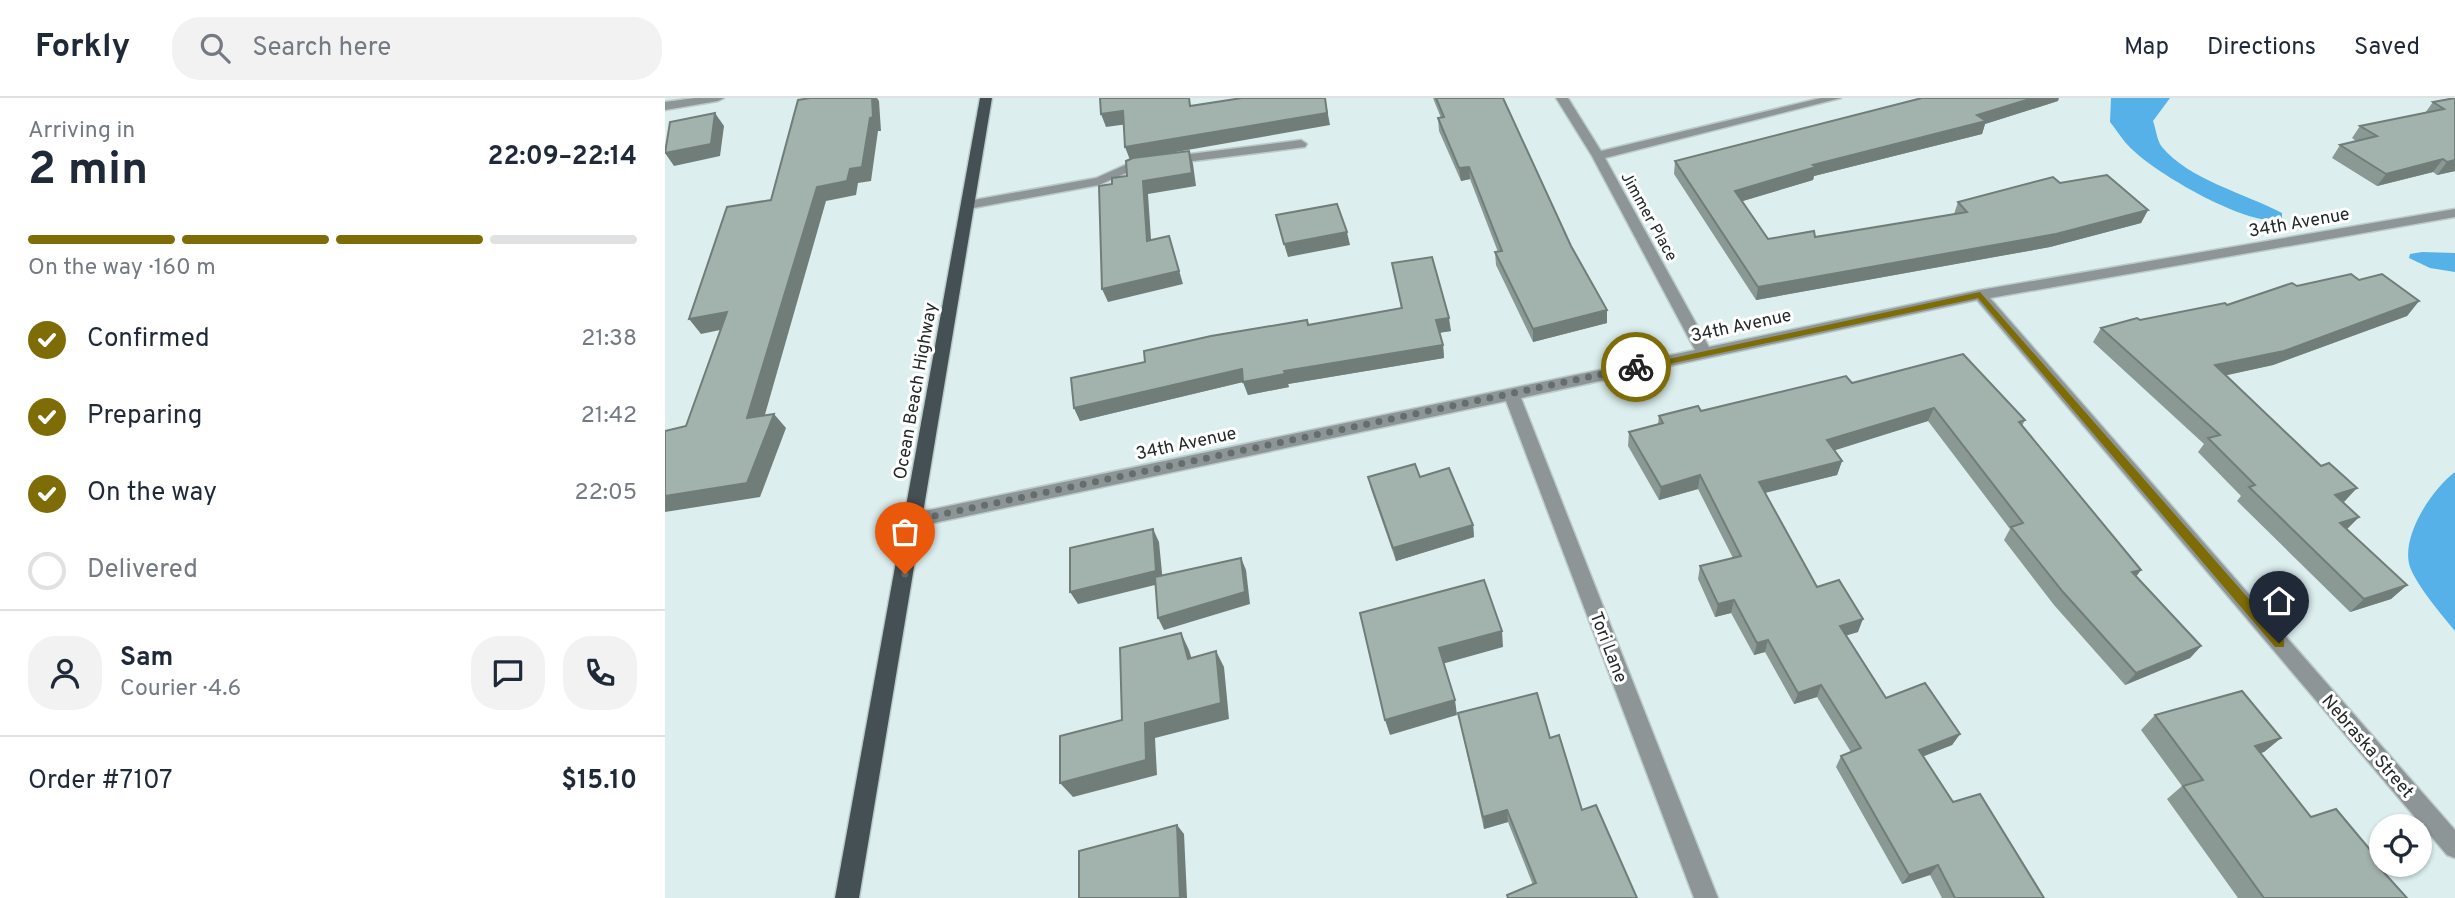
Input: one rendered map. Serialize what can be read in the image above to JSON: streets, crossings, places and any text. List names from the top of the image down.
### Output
{
  "streets": {
    "main road": ["Ocean Beach Highway"],
    "street": [
      "Jimmer Place",
      "34th Avenue",
      "Tori Lane",
      "Nebraska Street"
    ]
  },
  "crossings": [
    ["Jimmer Place", "34th Avenue"],
    ["34th Avenue", "Ocean Beach Highway"],
    ["34th Avenue", "Tori Lane"],
    ["34th Avenue", "Nebraska Street"]
  ],
  "page": {
    "header": "Forkly",
    "search": "Search here",
    "nav": ["Map", "Directions", "Saved"],
    "heading": ["2 min", "Arriving in", "22:09–22:14"],
    "panel": [
      "Sam",
      "Courier · 4.6",
      "Order #7107",
      "$15.10"
    ],
    "bar": "On the way · 160 m",
    "list": [
      ["Confirmed", "21:38"],
      ["Preparing", "21:42"],
      ["On the way", "22:05"],
      "Delivered"
    ]
  }
}
